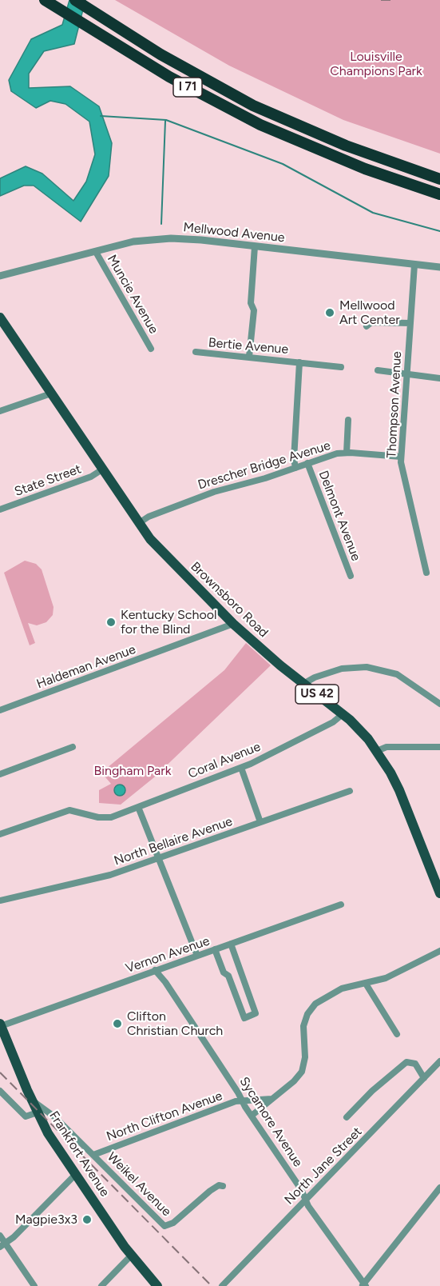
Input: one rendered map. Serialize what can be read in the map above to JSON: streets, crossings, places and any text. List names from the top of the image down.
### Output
{
  "streets": {
    "highway": ["I 71"],
    "main road": ["Brownsboro Road", "US 42", "Frankfort Avenue"],
    "street": [
      "Mellwood Avenue",
      "Muncie Avenue",
      "Bertie Avenue",
      "Thompson Avenue",
      "Drescher Bridge Avenue",
      "State Street",
      "Delmont Avenue",
      "Haldeman Avenue",
      "Coral Avenue",
      "North Bellaire Avenue",
      "Vernon Avenue",
      "North Clifton Avenue",
      "Sycamore Avenue",
      "North Jane Street",
      "Weikel Avenue"
    ]
  },
  "crossings": [
    ["Mellwood Avenue", "Muncie Avenue"],
    ["Mellwood Avenue", "Thompson Avenue"],
    ["Thompson Avenue", "Drescher Bridge Avenue"],
    ["Drescher Bridge Avenue", "Delmont Avenue"],
    ["Drescher Bridge Avenue", "Brownsboro Road"],
    ["State Street", "Brownsboro Road"],
    ["Brownsboro Road", "Haldeman Avenue"],
    ["Brownsboro Road", "Coral Avenue"],
    ["Vernon Avenue", "Sycamore Avenue"],
    ["Vernon Avenue", "Frankfort Avenue"],
    ["North Clifton Avenue", "Sycamore Avenue"],
    ["North Clifton Avenue", "Weikel Avenue"],
    ["Sycamore Avenue", "North Jane Street"],
    ["Frankfort Avenue", "Weikel Avenue"]
  ],
  "parks": ["Louisville Champions Park", "Bingham Park"],
  "places": [
    "Mellwood Art Center",
    "Kentucky School for the Blind",
    "Clifton Christian Church",
    "Magpie3x3"
  ]
}
